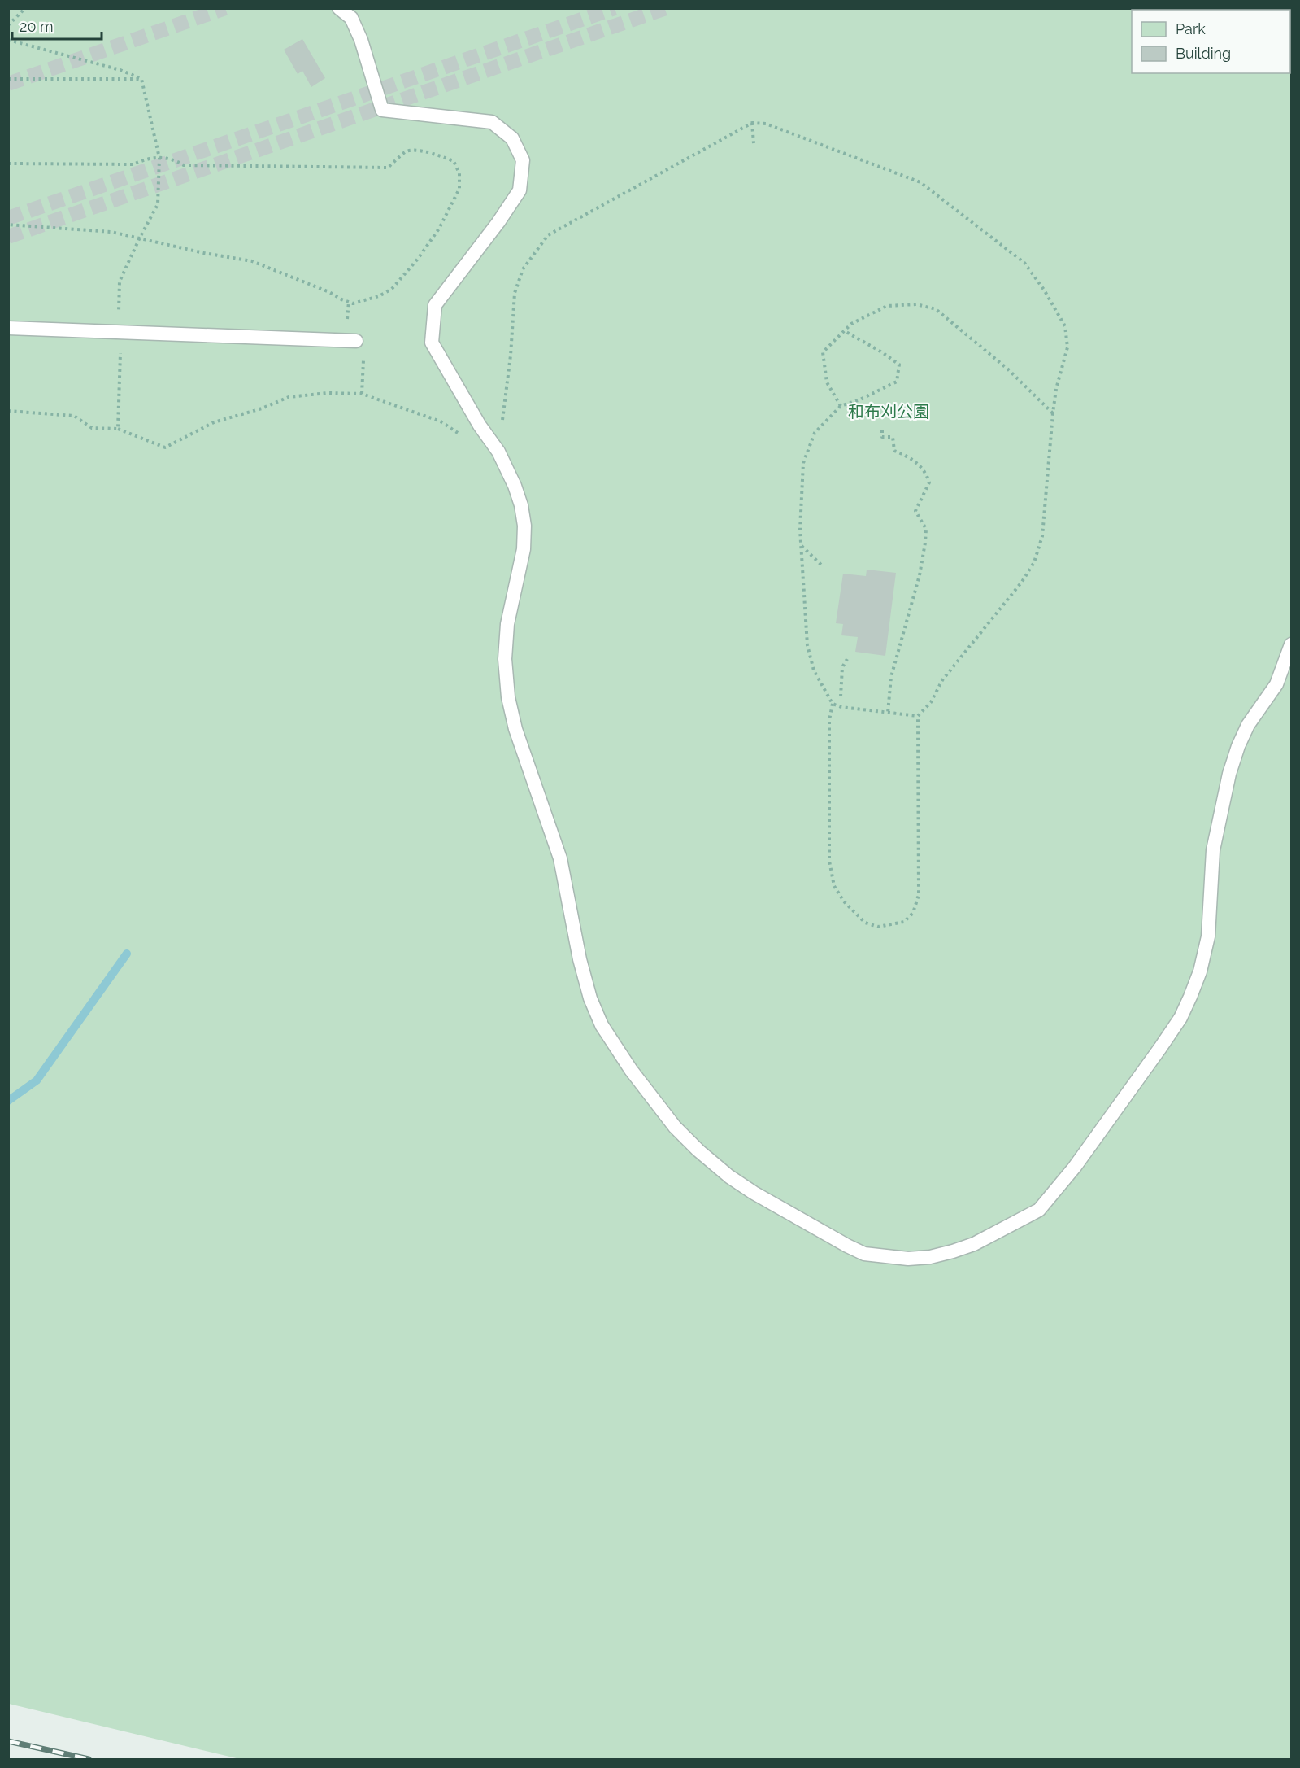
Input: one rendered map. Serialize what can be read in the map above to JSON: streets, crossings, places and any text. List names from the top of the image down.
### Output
{
  "parks": ["和布刈公園"],
  "legend": ["Park", "Building"],
  "scale_bar": "20 m"
}
